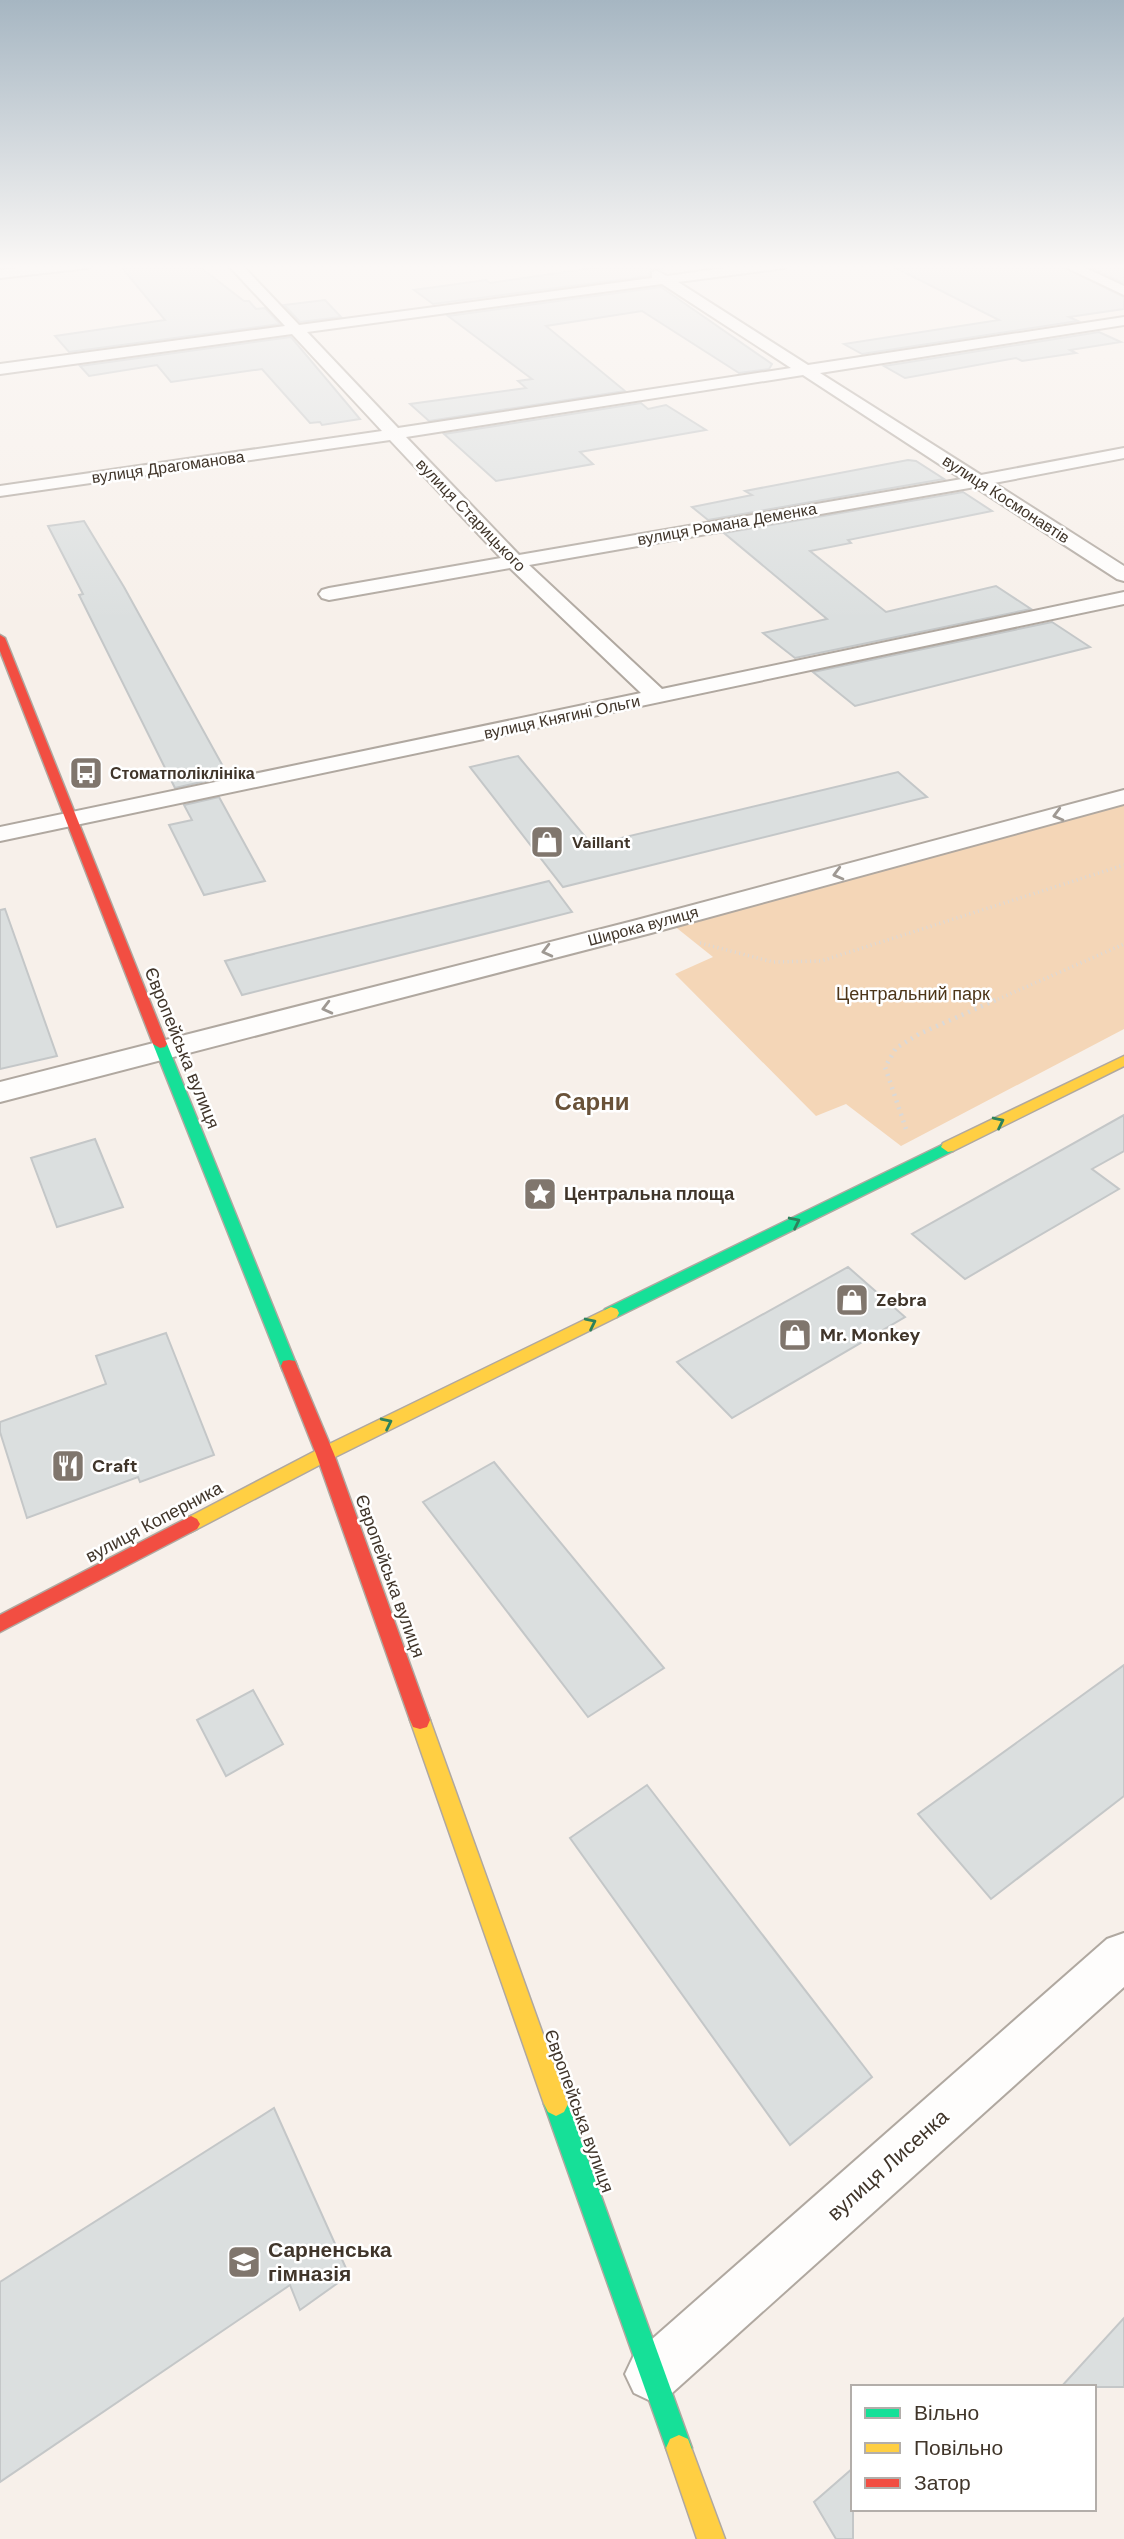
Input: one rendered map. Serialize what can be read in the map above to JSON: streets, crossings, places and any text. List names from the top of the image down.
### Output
{
  "streets": {
    "main road": ["Європейська вулиця", "вулиця Коперника"],
    "street": [
      "вулиця Драгоманова",
      "вулиця Космонавтів",
      "вулиця Старицького",
      "вулиця Романа Деменка",
      "вулиця Княгині Ольги",
      "Широка вулиця",
      "вулиця Лисенка"
    ]
  },
  "crossings": [
    ["вулиця Драгоманова", "вулиця Старицького"],
    ["вулиця Космонавтів", "вулиця Романа Деменка"],
    ["вулиця Старицького", "вулиця Романа Деменка"],
    ["вулиця Старицького", "вулиця Княгині Ольги"],
    ["вулиця Княгині Ольги", "Європейська вулиця"],
    ["Широка вулиця", "Європейська вулиця"],
    ["Європейська вулиця", "вулиця Коперника"],
    ["Європейська вулиця", "вулиця Лисенка"]
  ],
  "one_way": ["Широка вулиця"],
  "districts": ["Сарни"],
  "parks": ["Центральний парк"],
  "places": {
    "bus stop": ["Стоматполіклініка"],
    "shop": ["Vaillant", "Zebra", "Mr. Monkey"],
    "place": ["Центральна площа"],
    "restaurant": ["Craft"],
    "school or university": ["Сарненська гімназія"]
  },
  "legend": ["Вільно", "Повільно", "Затор"]
}
